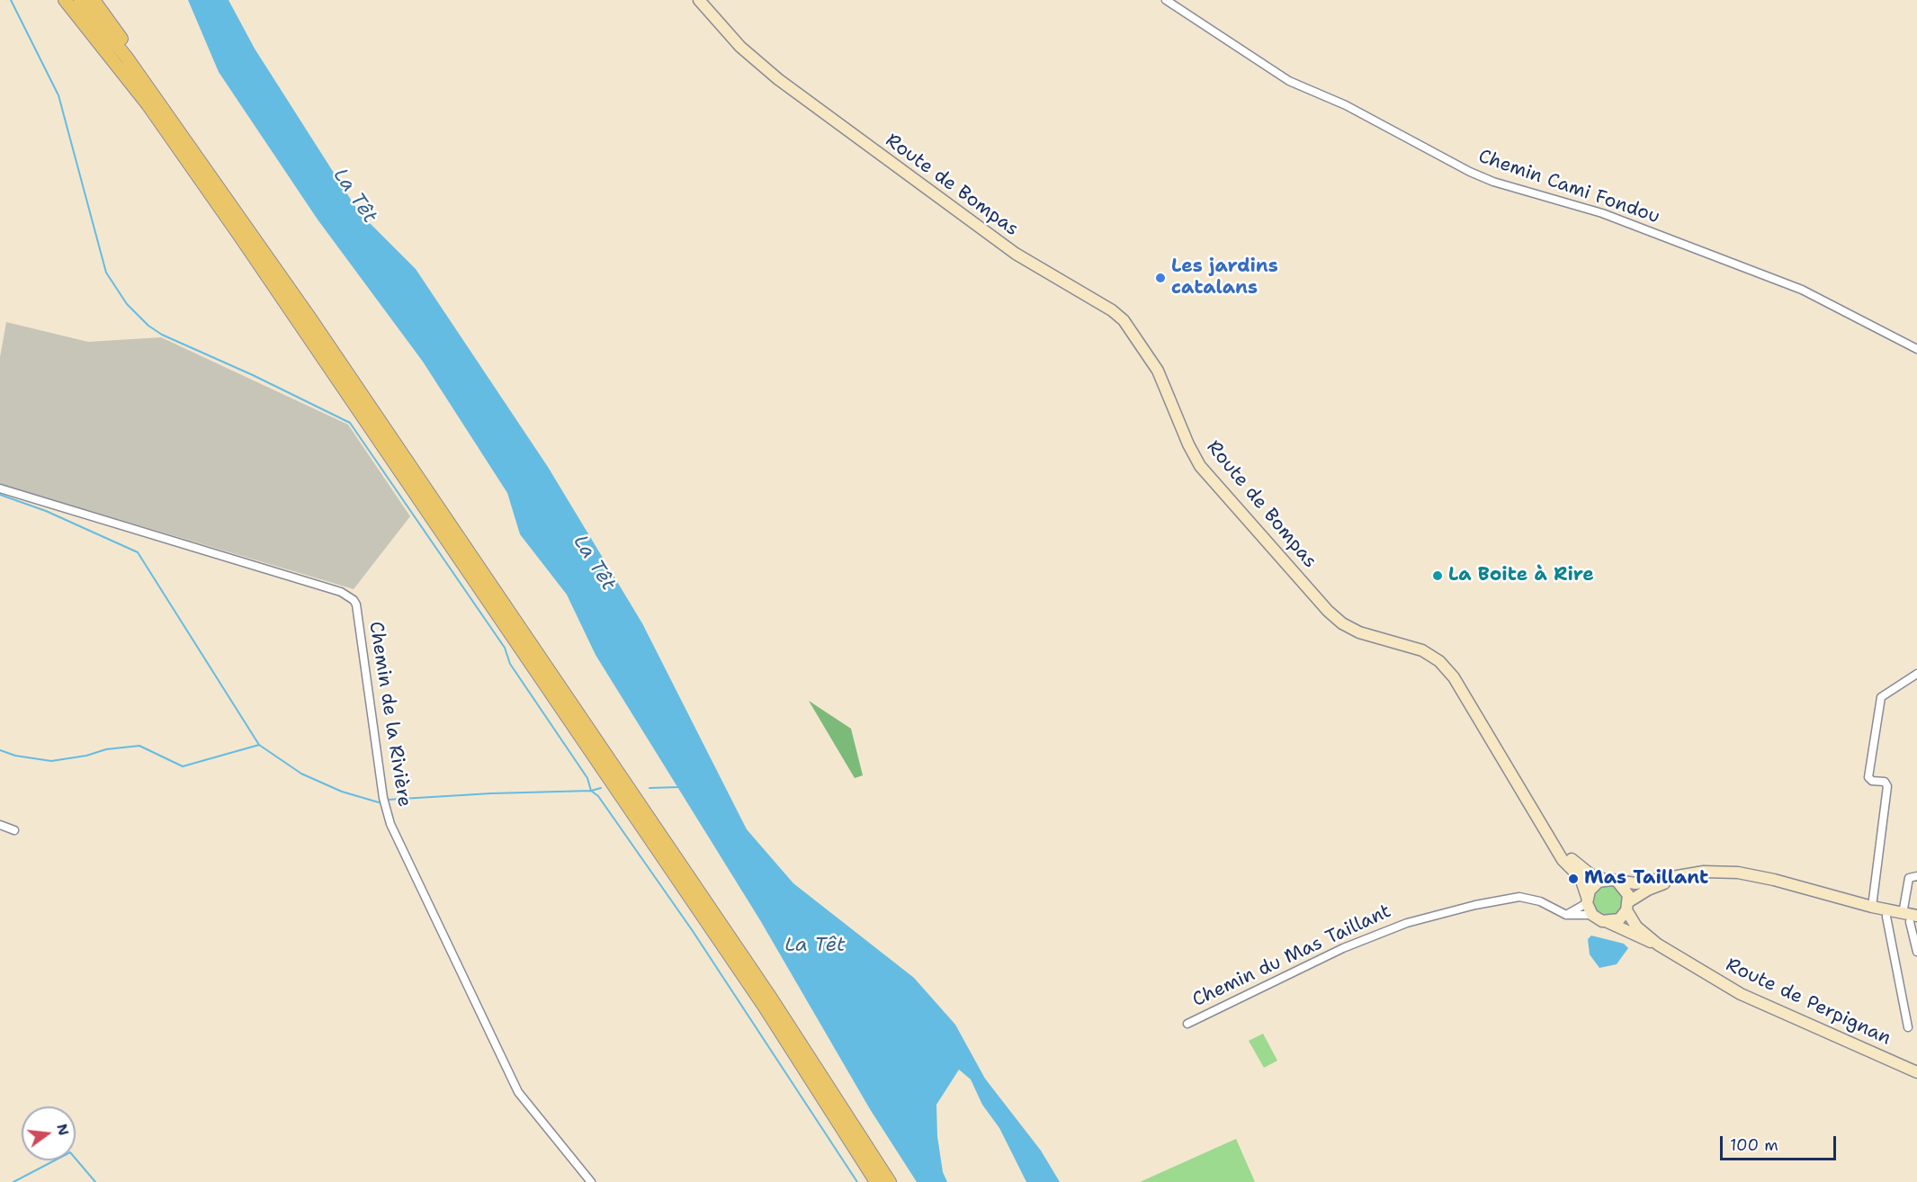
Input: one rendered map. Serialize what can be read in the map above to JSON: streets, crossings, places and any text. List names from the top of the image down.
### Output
{
  "streets": {
    "main road": ["Route de Bompas", "Route de Perpignan"],
    "street": ["Chemin Cami Fondou", "Chemin de la Rivière", "Chemin du Mas Taillant"]
  },
  "water": ["La Têt"],
  "places": ["Les jardins catalans", "La Boite à Rire", "Mas Taillant"],
  "scale_bar": "100 m",
  "north": "right"
}
